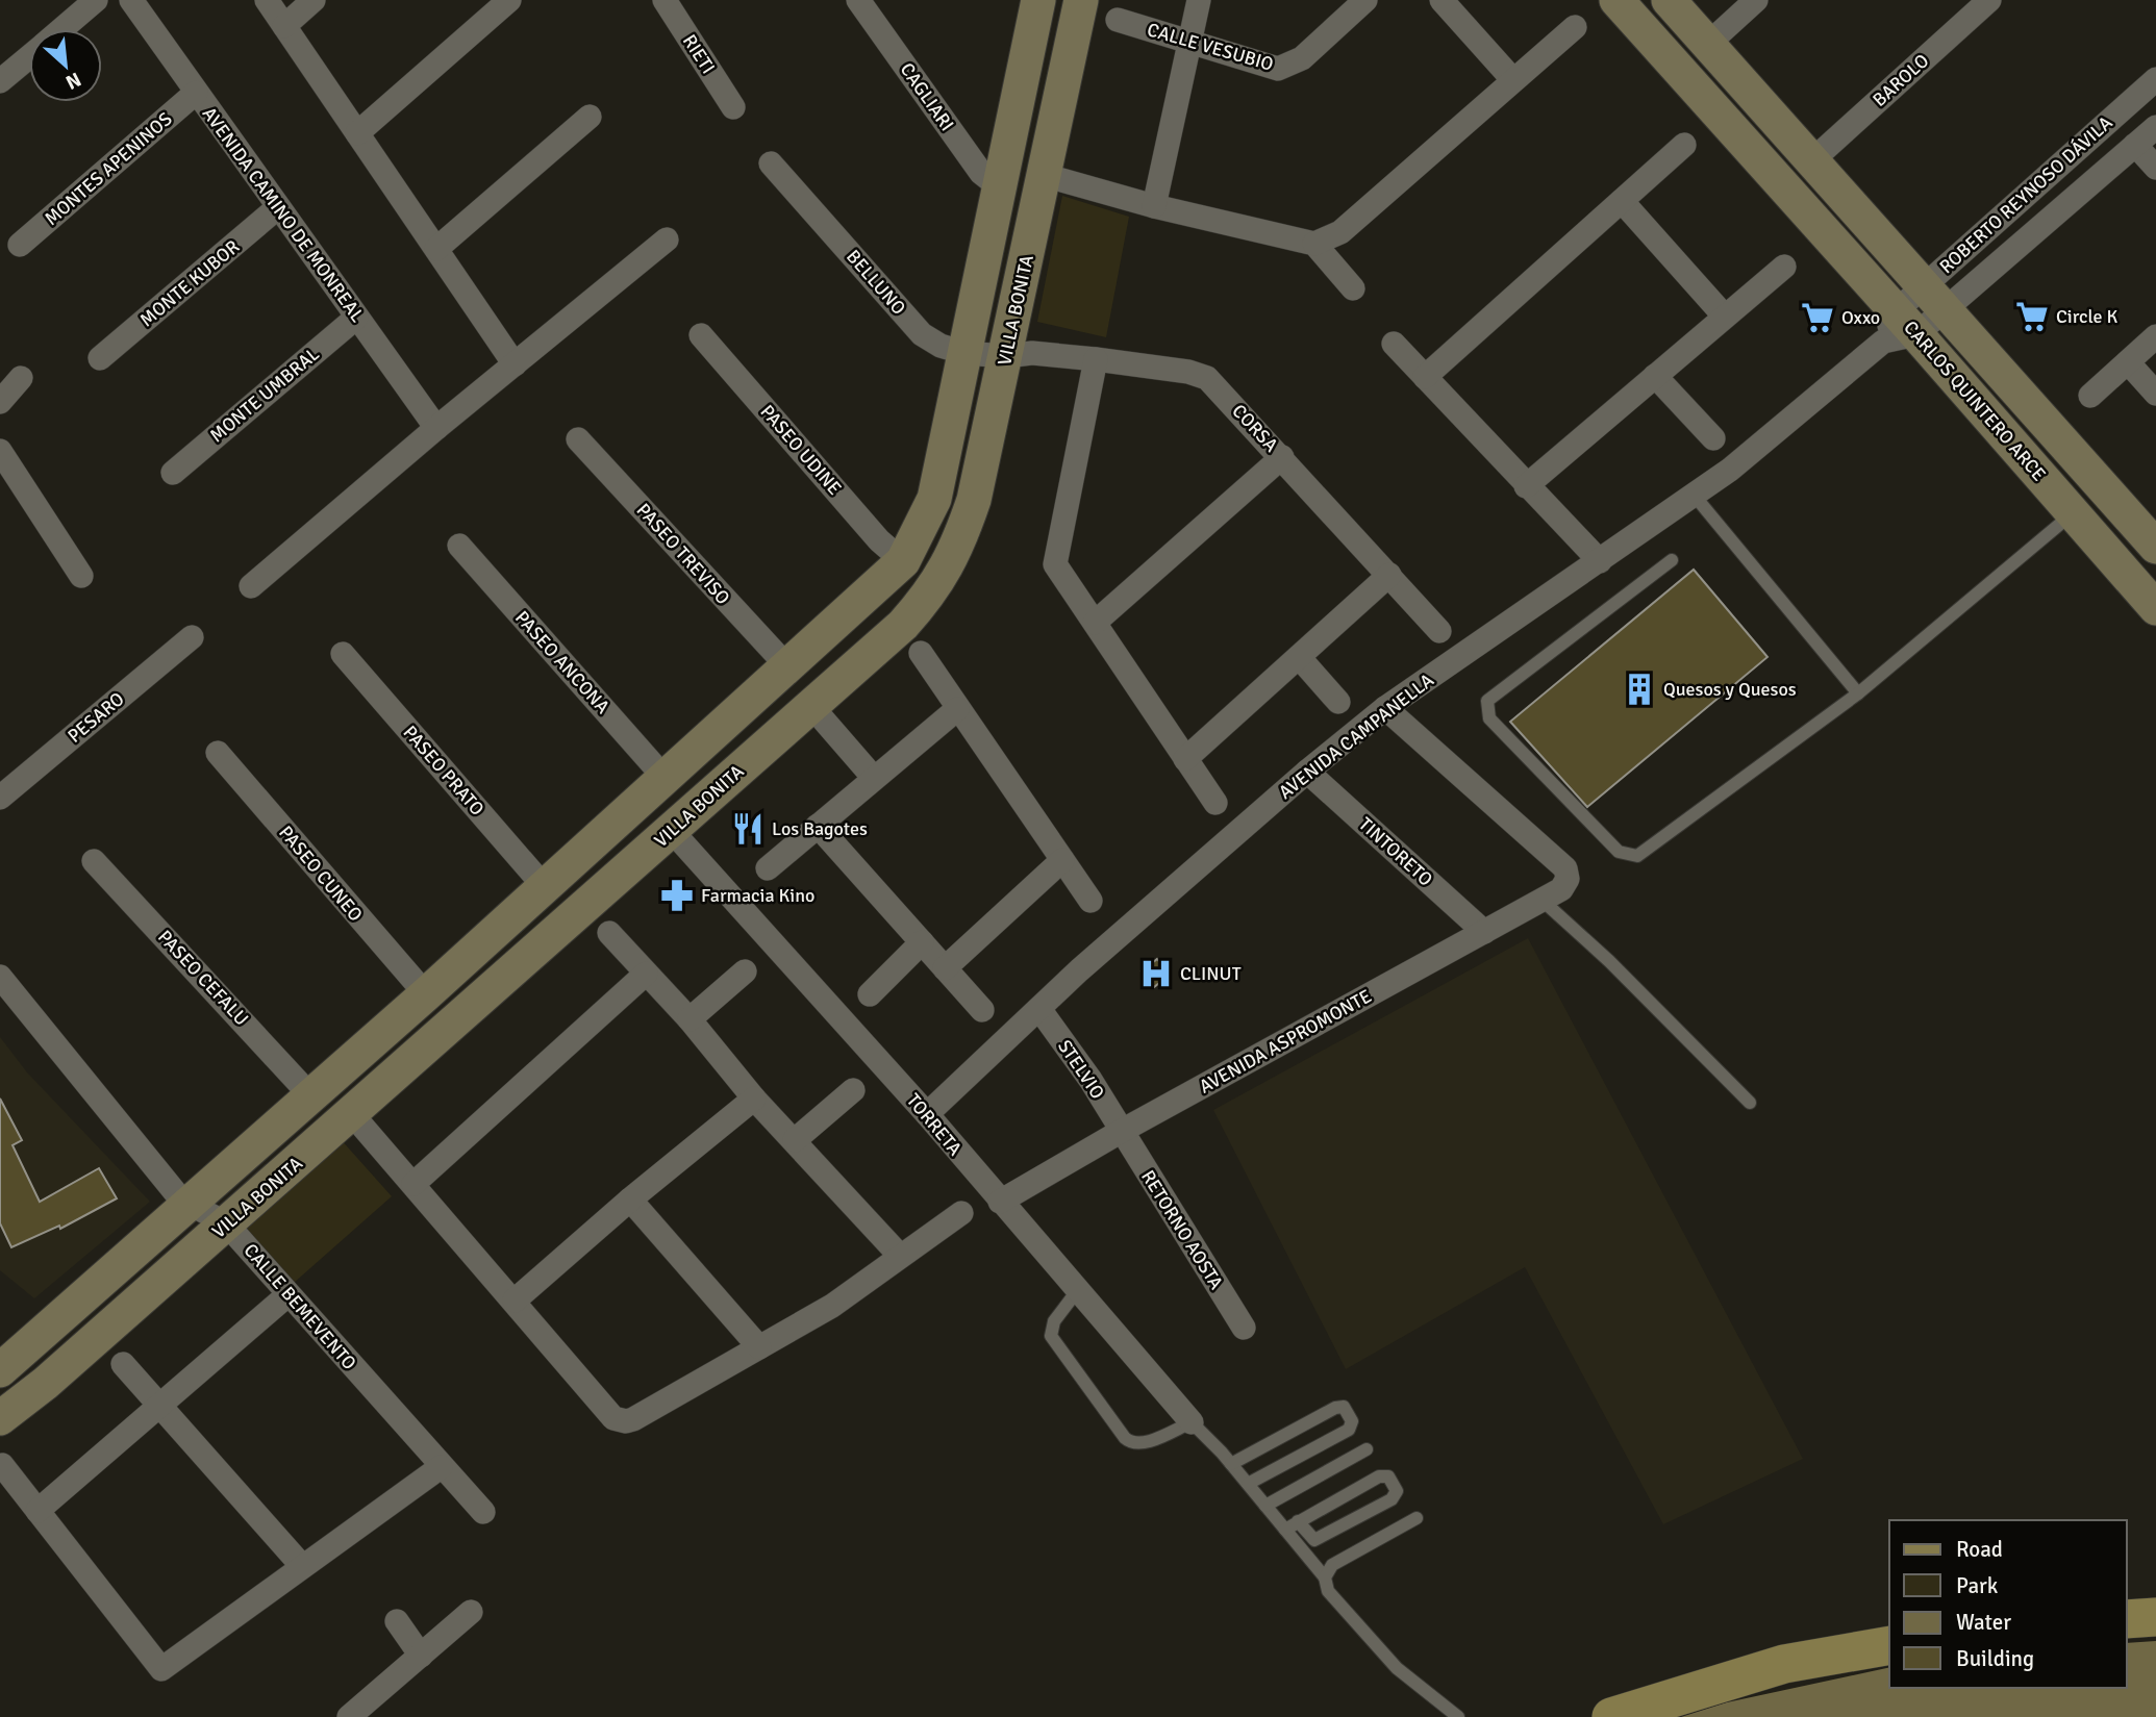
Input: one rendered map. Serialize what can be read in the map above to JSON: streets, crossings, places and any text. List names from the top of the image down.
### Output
{
  "streets": {
    "street": [
      "CALLE VESUBIO",
      "RIETI",
      "BAROLO",
      "CAGLIARI",
      "MONTES APENINOS",
      "ROBERTO REYNOSO DÁVILA",
      "AVENIDA CAMINO DE MONREAL",
      "BELLUNO",
      "MONTE KUBOR",
      "VILLA BONITA",
      "MONTE UMBRAL",
      "CARLOS QUINTERO ARCE",
      "CORSA",
      "PASEO UDINE",
      "PASEO TREVISO",
      "PASEO ANCONA",
      "PESARO",
      "AVENIDA CAMPANELLA",
      "PASEO PRATO",
      "TINTORETO",
      "PASEO CUNEO",
      "PASEO CEFALU",
      "AVENIDA ASPROMONTE",
      "STELVIO",
      "TORRETA",
      "RETORNO AOSTA",
      "CALLE BEMEVENTO"
    ]
  },
  "crossings": [
    ["BAROLO", "CARLOS QUINTERO ARCE"],
    ["MONTES APENINOS", "AVENIDA CAMINO DE MONREAL"],
    ["ROBERTO REYNOSO DÁVILA", "CARLOS QUINTERO ARCE"],
    ["ROBERTO REYNOSO DÁVILA", "AVENIDA CAMPANELLA"],
    ["AVENIDA CAMINO DE MONREAL", "MONTE KUBOR"],
    ["AVENIDA CAMINO DE MONREAL", "MONTE UMBRAL"],
    ["BELLUNO", "VILLA BONITA"],
    ["BELLUNO", "CORSA"],
    ["VILLA BONITA", "CORSA"],
    ["VILLA BONITA", "TORRETA"],
    ["VILLA BONITA", "CALLE BEMEVENTO"],
    ["CARLOS QUINTERO ARCE", "AVENIDA CAMPANELLA"],
    ["AVENIDA CAMPANELLA", "TINTORETO"],
    ["AVENIDA CAMPANELLA", "AVENIDA ASPROMONTE"],
    ["AVENIDA CAMPANELLA", "STELVIO"],
    ["AVENIDA CAMPANELLA", "TORRETA"],
    ["TINTORETO", "AVENIDA ASPROMONTE"],
    ["AVENIDA ASPROMONTE", "STELVIO"],
    ["AVENIDA ASPROMONTE", "TORRETA"],
    ["AVENIDA ASPROMONTE", "RETORNO AOSTA"],
    ["STELVIO", "RETORNO AOSTA"]
  ],
  "places": {
    "supermarket": ["Circle K", "Oxxo"],
    "building": ["Quesos y Quesos"],
    "restaurant": ["Los Bagotes"],
    "pharmacy": ["Farmacia Kino"],
    "hospital": ["CLINUT"]
  },
  "legend": [
    "Road",
    "Park",
    "Water",
    "Building"
  ],
  "north": "bottom right"
}
